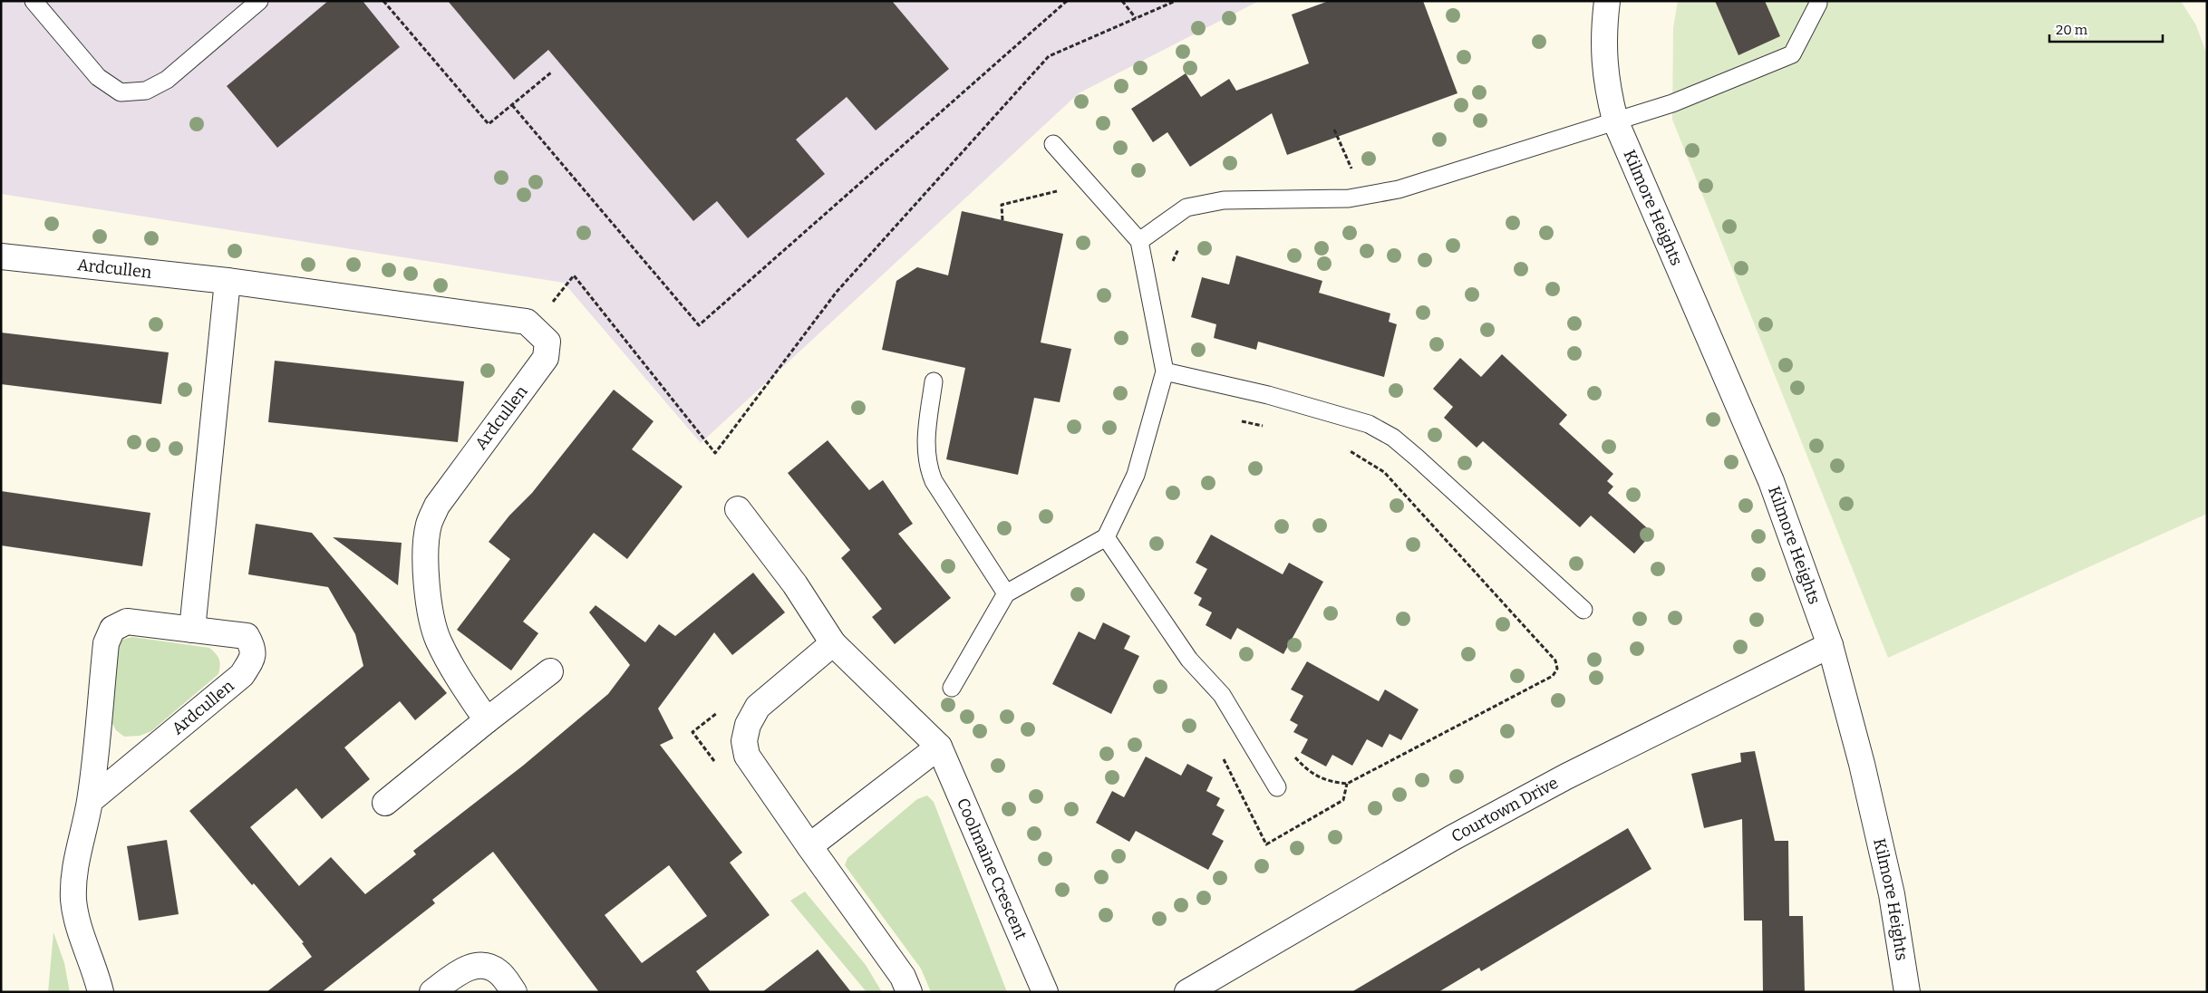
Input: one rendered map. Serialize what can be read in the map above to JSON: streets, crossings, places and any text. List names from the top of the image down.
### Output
{
  "streets": {
    "street": [
      "Kilmore Heights",
      "Ardcullen",
      "Courtown Drive",
      "Coolmaine Crescent"
    ]
  },
  "crossings": [
    ["Kilmore Heights", "Courtown Drive"]
  ],
  "scale_bar": "20 m"
}
